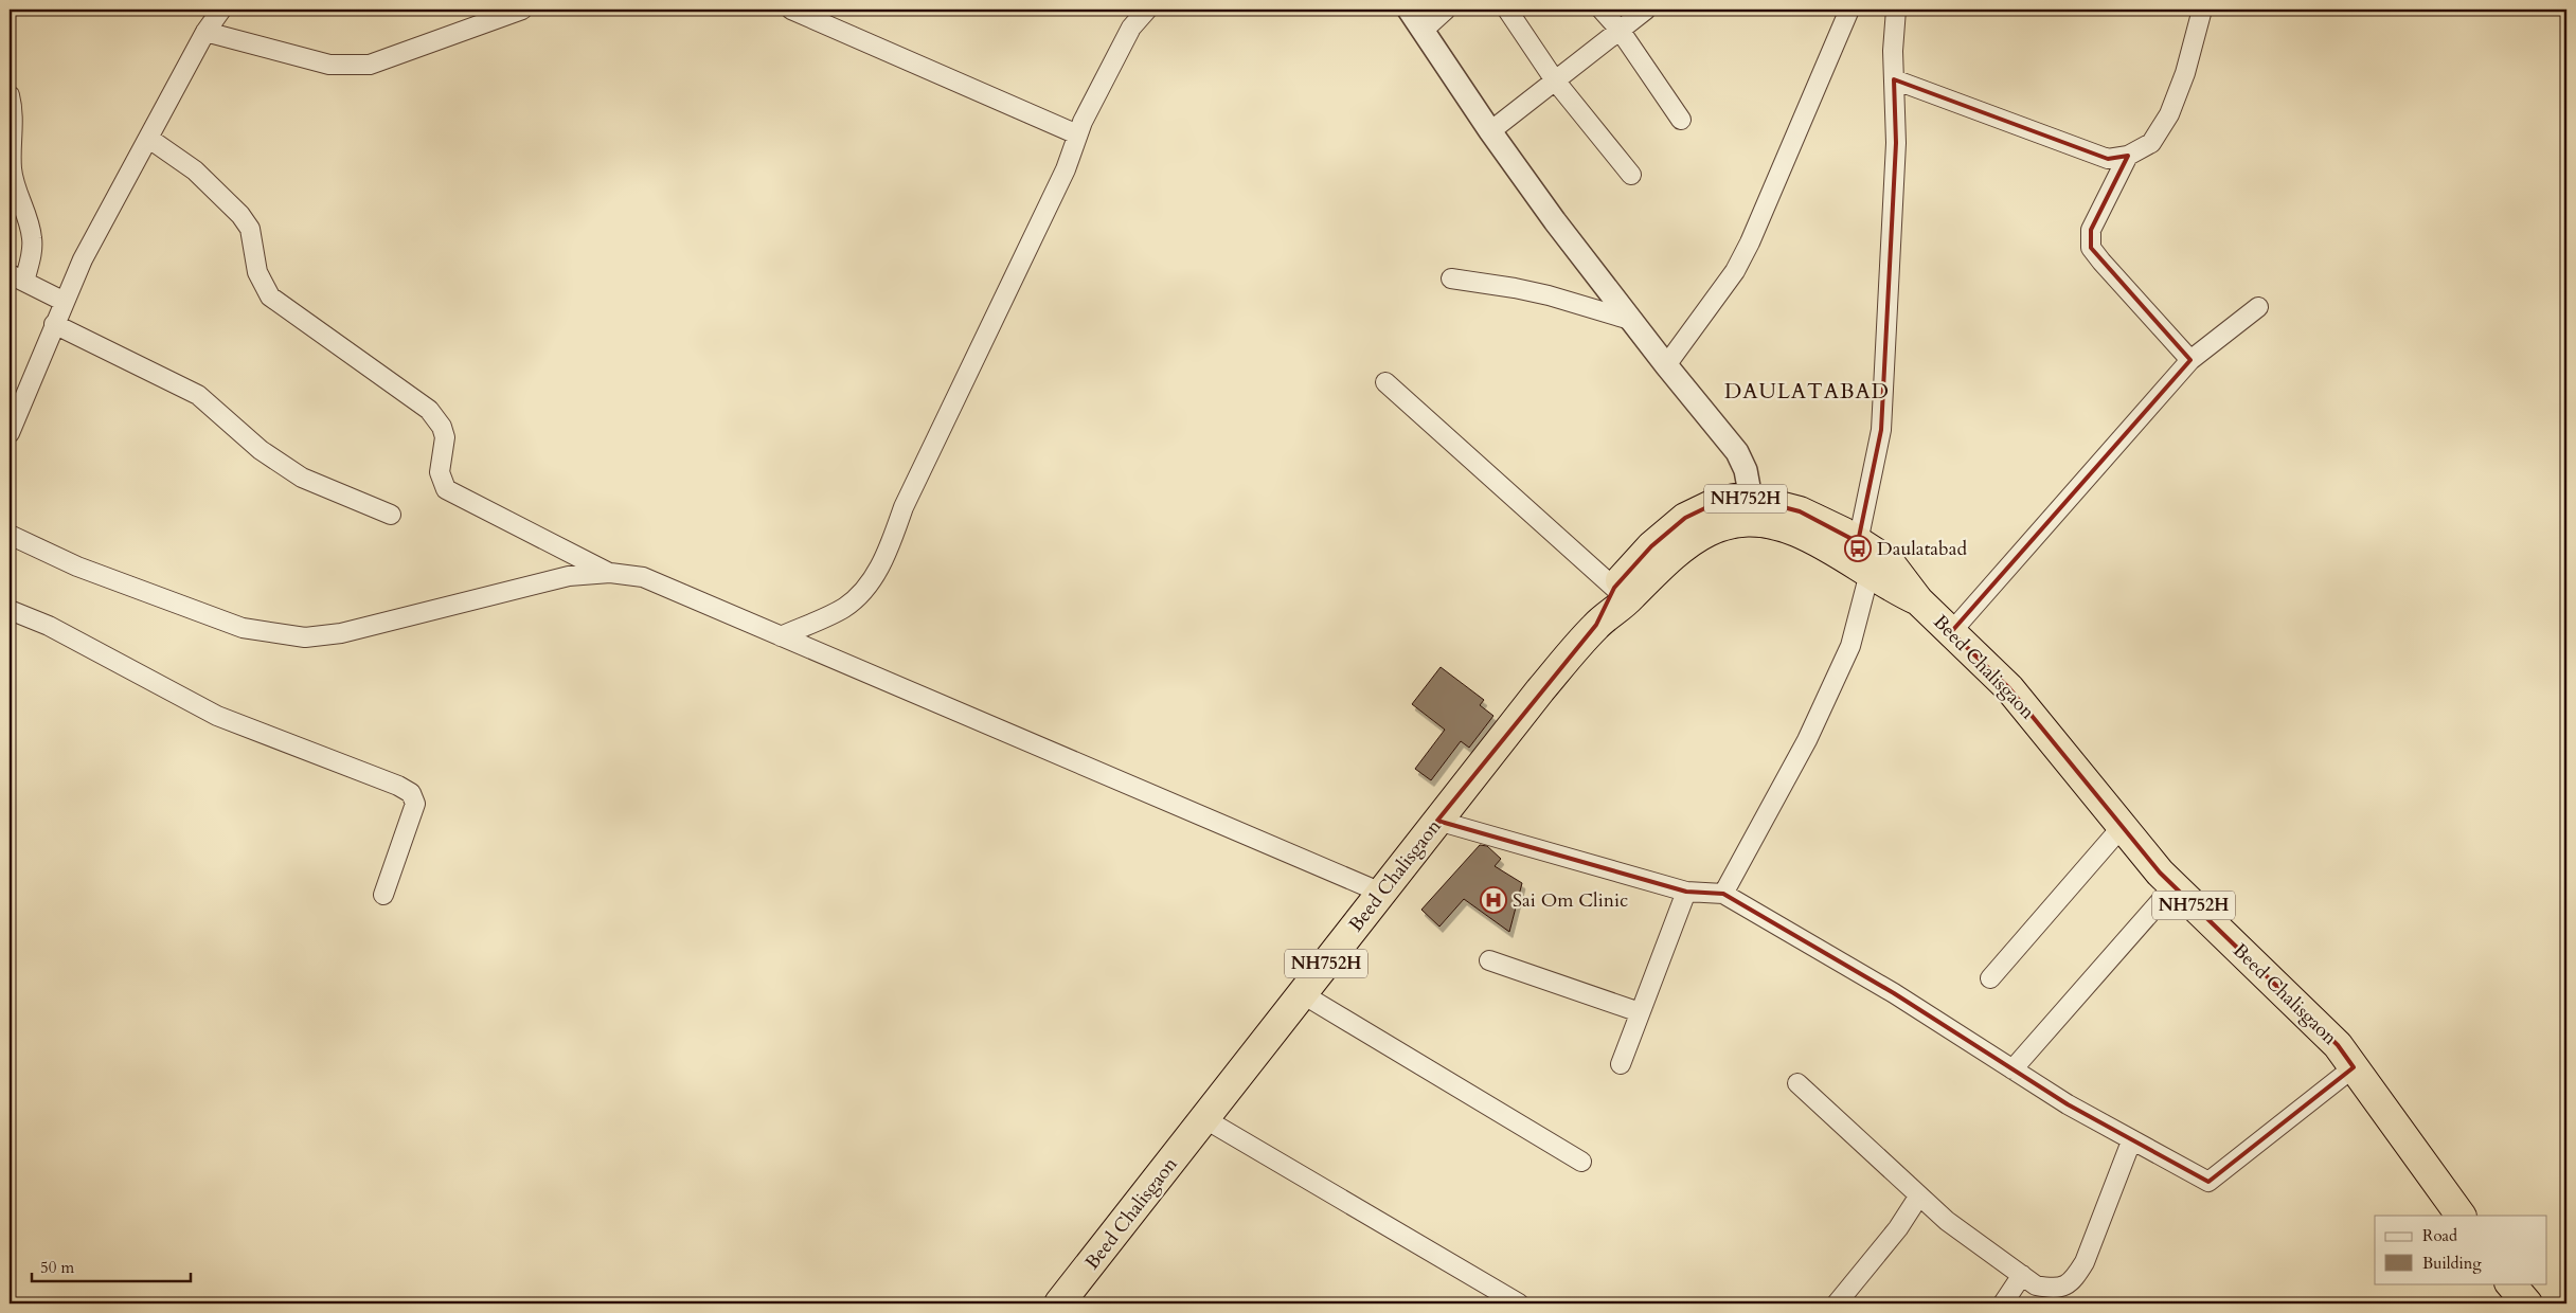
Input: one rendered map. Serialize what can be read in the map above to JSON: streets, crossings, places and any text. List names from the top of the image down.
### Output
{
  "streets": {
    "highway": ["NH752H", "Beed Chalisgaon"]
  },
  "districts": ["DAULATABAD"],
  "places": {
    "bus stop": ["Daulatabad"],
    "hospital": ["Sai Om Clinic"]
  },
  "legend": ["Road", "Building"],
  "scale_bar": "50 m"
}
